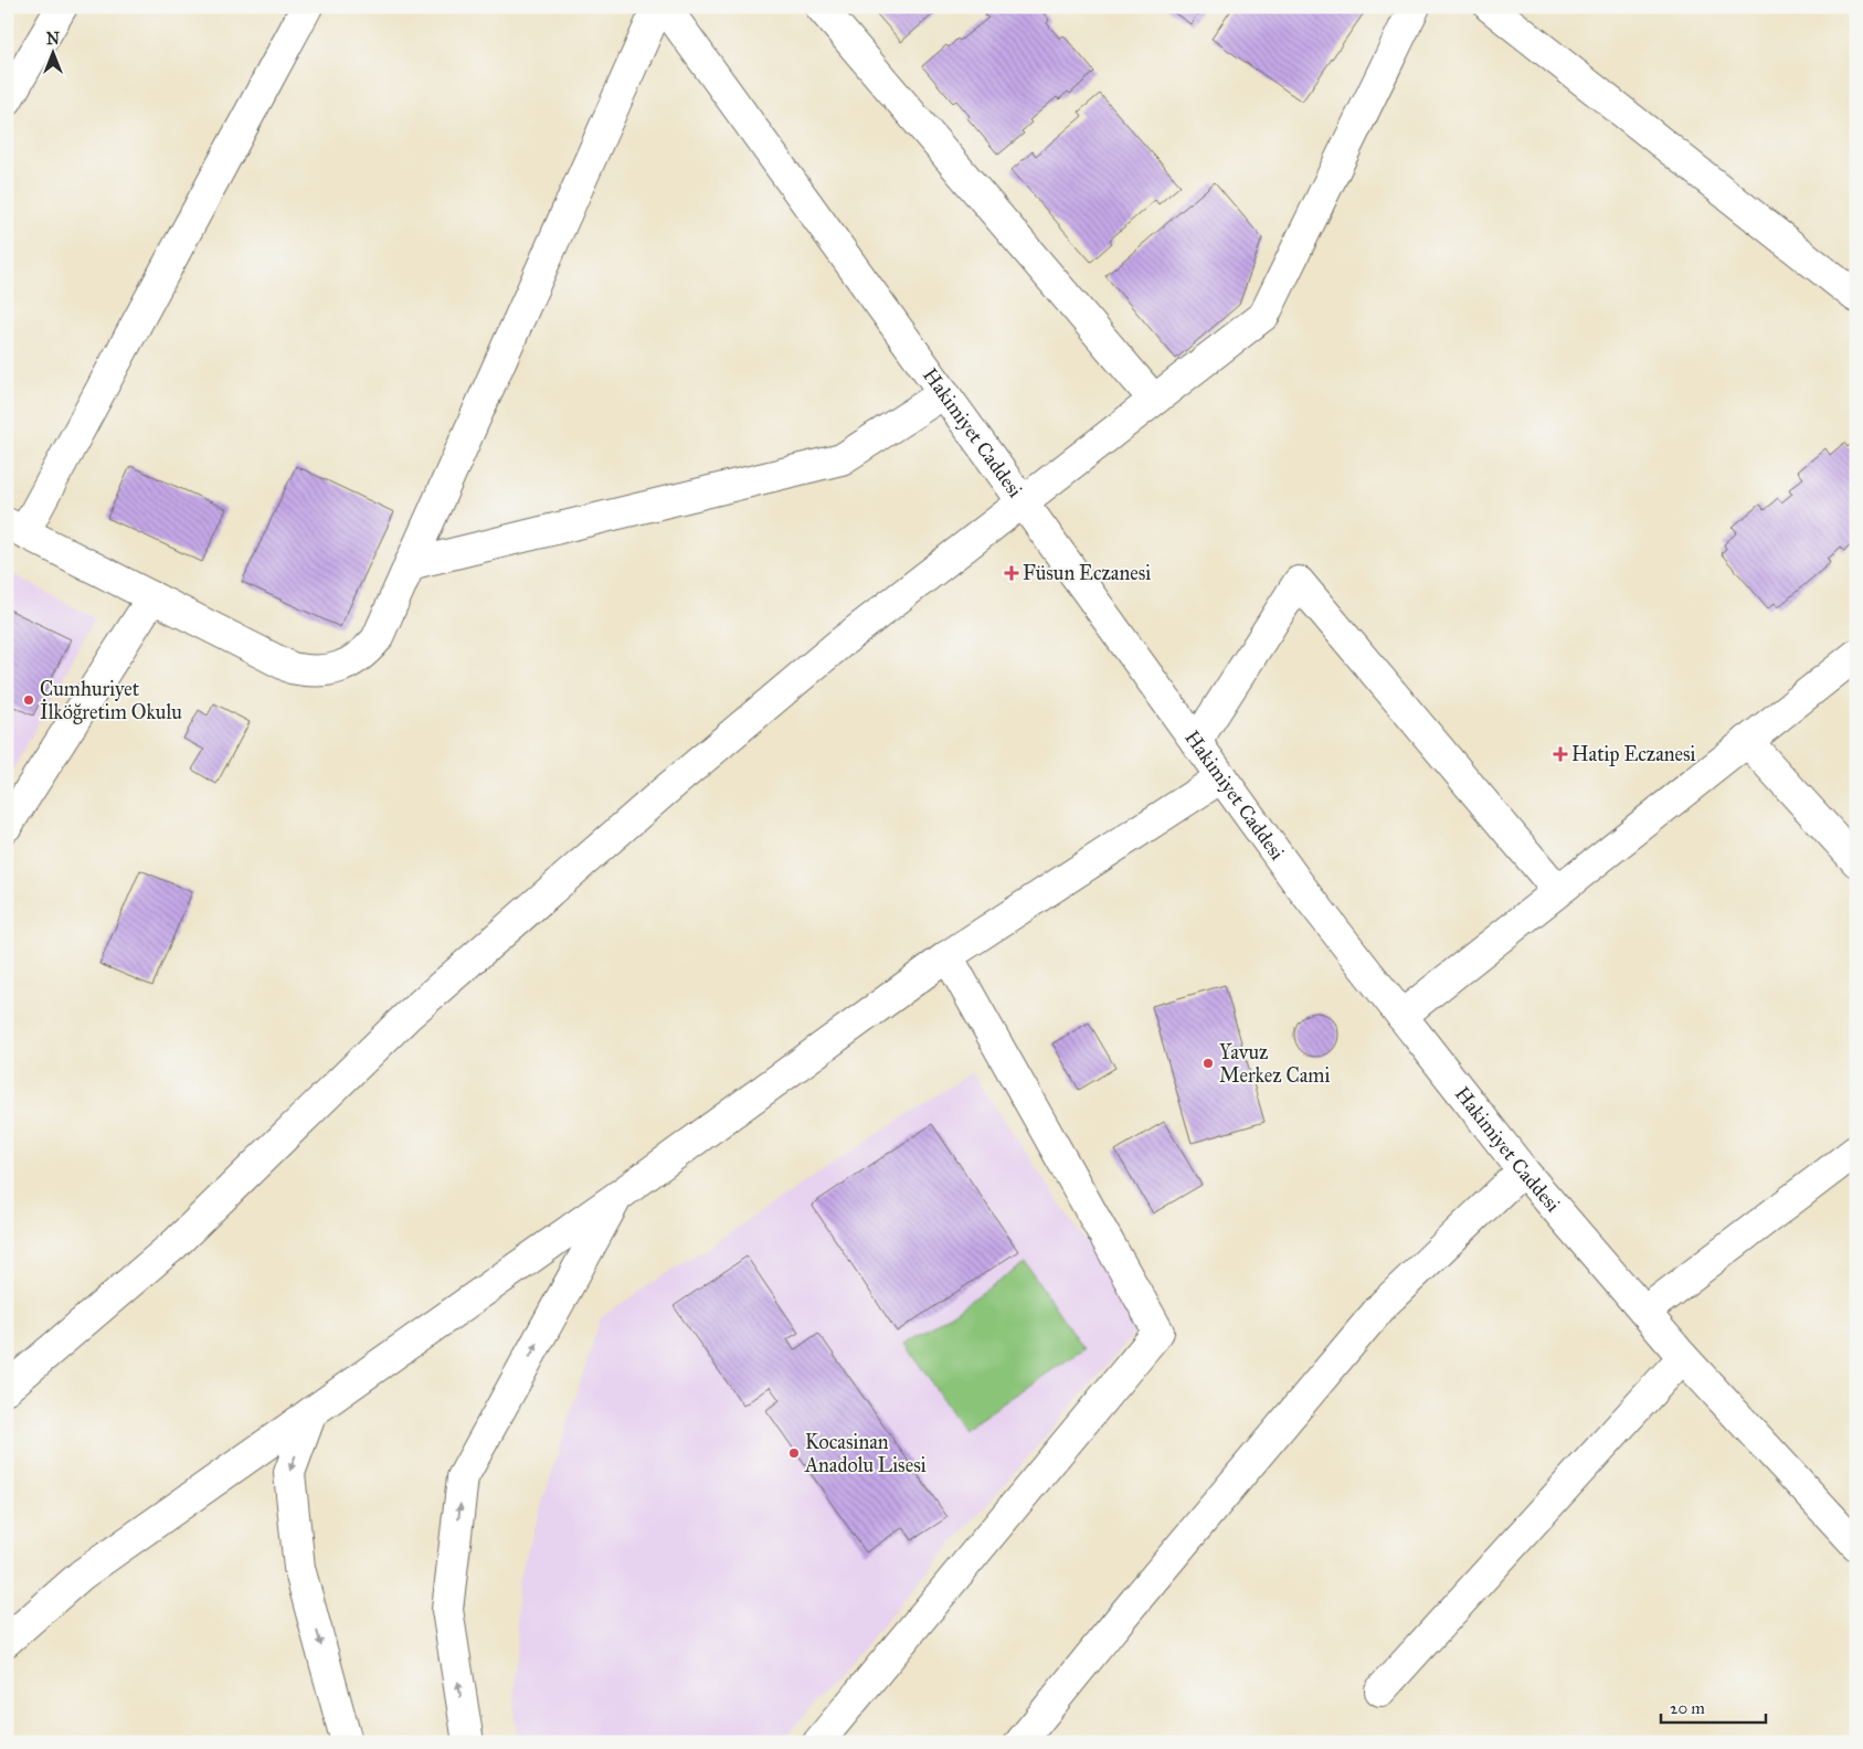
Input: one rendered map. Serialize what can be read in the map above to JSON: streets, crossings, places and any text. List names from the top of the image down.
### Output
{
  "streets": {
    "street": ["Hakimiyet Caddesi"]
  },
  "places": {
    "health": ["Füsun Eczanesi", "Hatip Eczanesi"],
    "other": ["Cumhuriyet İlköğretim Okulu", "Yavuz Merkez Cami", "Kocasinan Anadolu Lisesi"]
  },
  "scale_bar": "20 m",
  "north": "top"
}
